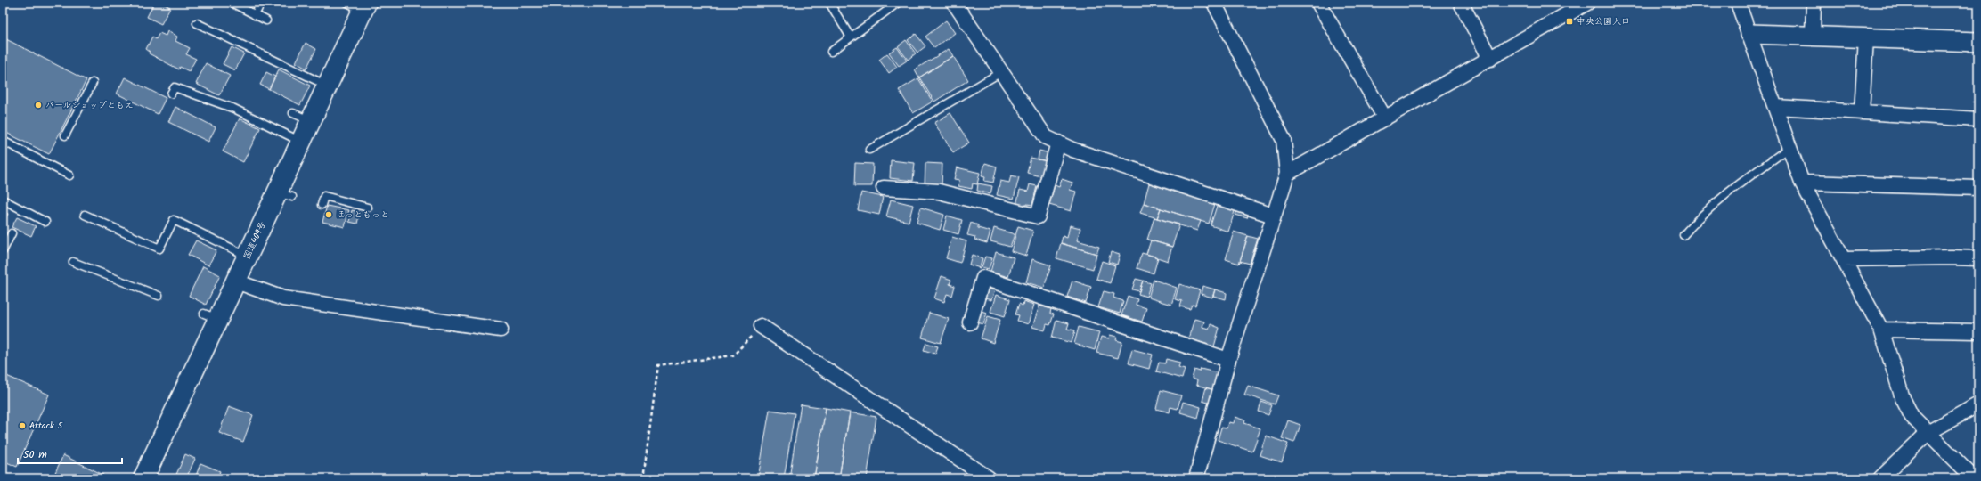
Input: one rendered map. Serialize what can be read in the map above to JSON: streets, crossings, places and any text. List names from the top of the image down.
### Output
{
  "streets": {
    "highway": ["国道409号"]
  },
  "places": {
    "transit": ["中央公園入口"],
    "other": ["パールショップともえ", "ほっともっと", "Attack 5"]
  },
  "scale_bar": "50 m"
}
